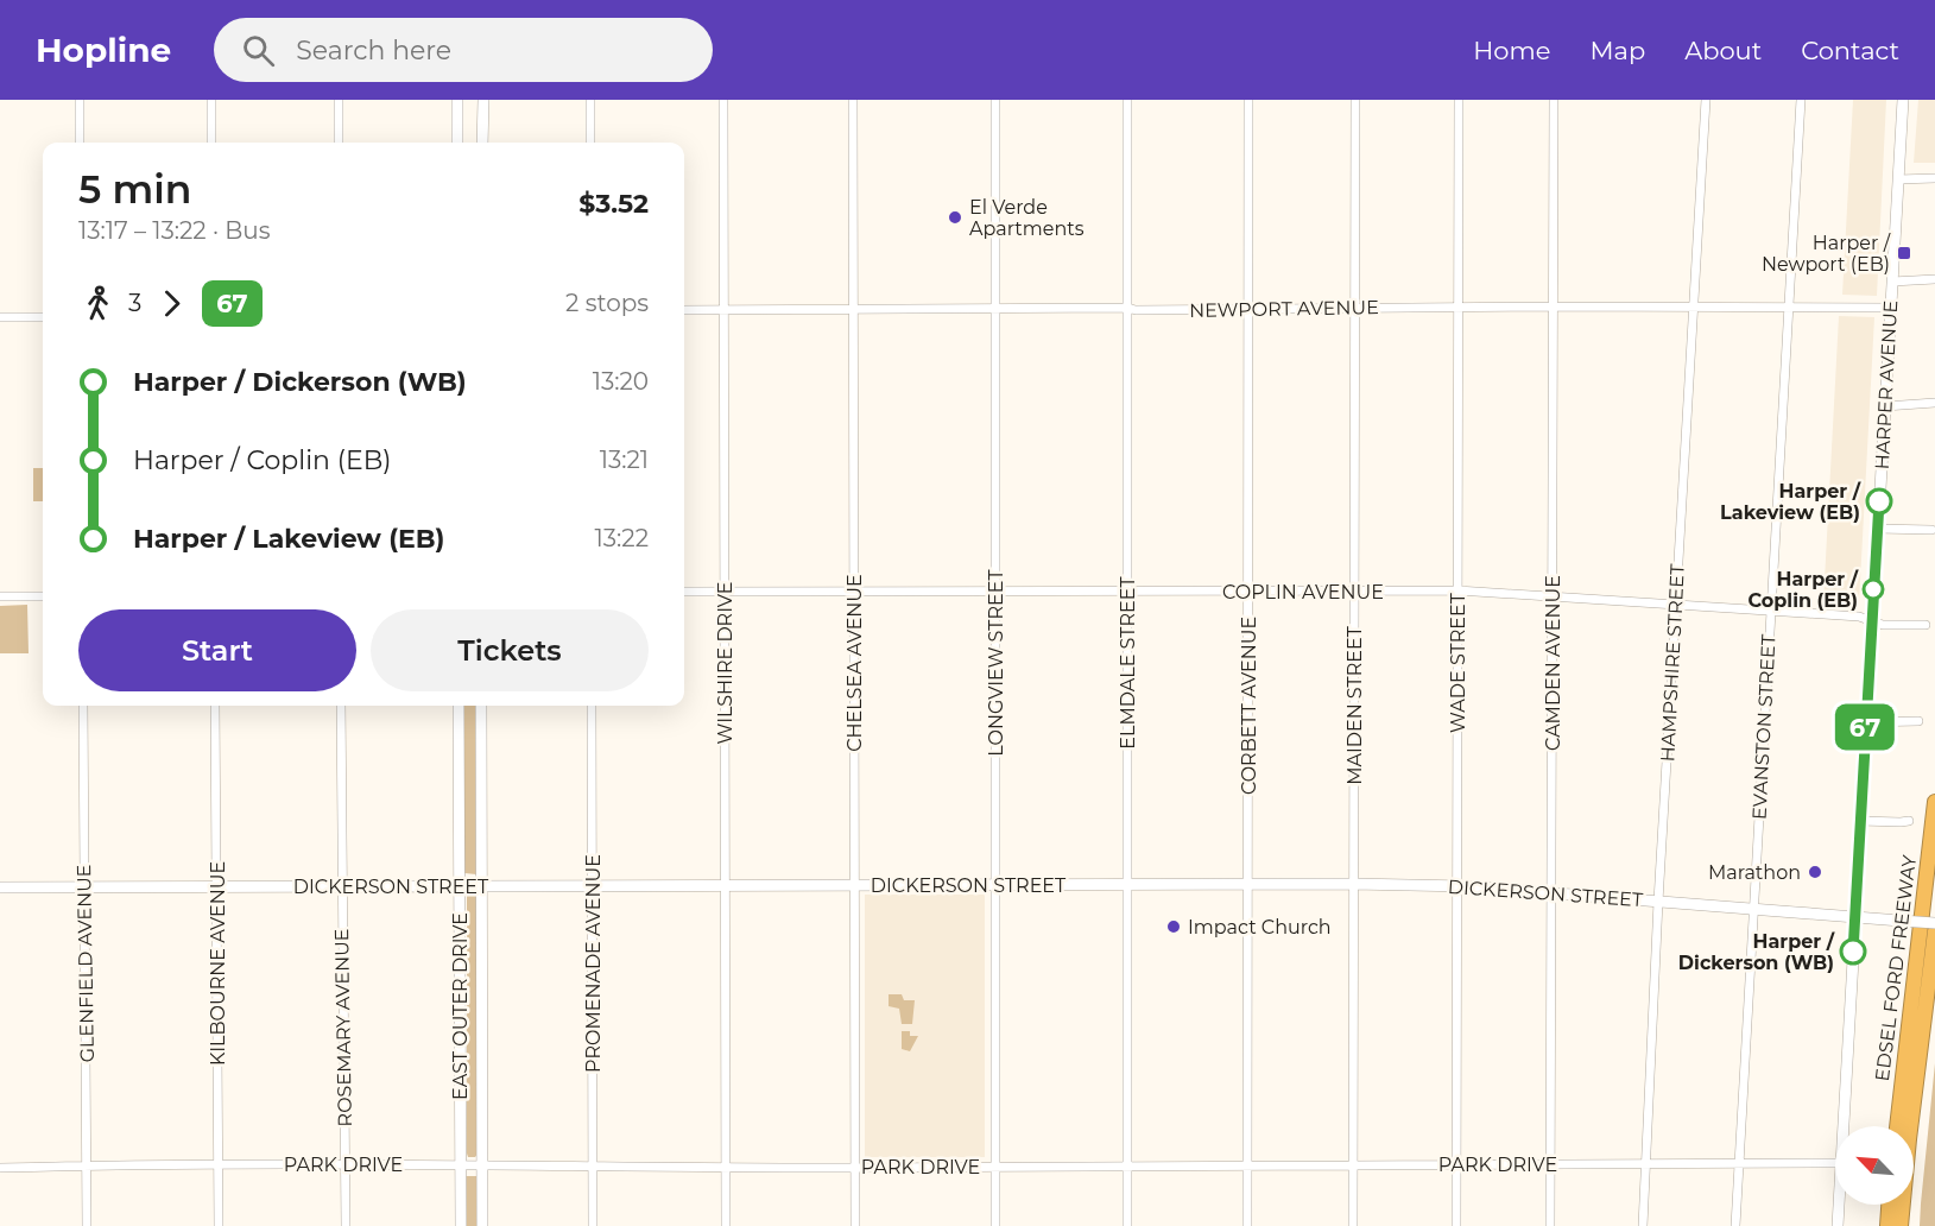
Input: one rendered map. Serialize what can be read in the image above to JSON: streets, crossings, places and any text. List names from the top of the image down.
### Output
{
  "streets": {
    "highway": ["EDSEL FORD FREEWAY"],
    "street": [
      "NEWPORT AVENUE",
      "HARPER AVENUE",
      "COPLIN AVENUE",
      "WILSHIRE DRIVE",
      "CHELSEA AVENUE",
      "LONGVIEW STREET",
      "ELMDALE STREET",
      "WADE STREET",
      "CAMDEN AVENUE",
      "HAMPSHIRE STREET",
      "CORBETT AVENUE",
      "MAIDEN STREET",
      "EVANSTON STREET",
      "DICKERSON STREET",
      "GLENFIELD AVENUE",
      "KILBOURNE AVENUE",
      "PROMENADE AVENUE",
      "EAST OUTER DRIVE",
      "ROSEMARY AVENUE",
      "PARK DRIVE"
    ]
  },
  "crossings": [
    ["NEWPORT AVENUE", "HARPER AVENUE"],
    ["NEWPORT AVENUE", "WILSHIRE DRIVE"],
    ["NEWPORT AVENUE", "CHELSEA AVENUE"],
    ["NEWPORT AVENUE", "LONGVIEW STREET"],
    ["NEWPORT AVENUE", "ELMDALE STREET"],
    ["NEWPORT AVENUE", "WADE STREET"],
    ["NEWPORT AVENUE", "CAMDEN AVENUE"],
    ["NEWPORT AVENUE", "HAMPSHIRE STREET"],
    ["NEWPORT AVENUE", "CORBETT AVENUE"],
    ["NEWPORT AVENUE", "MAIDEN STREET"],
    ["NEWPORT AVENUE", "EVANSTON STREET"],
    ["HARPER AVENUE", "COPLIN AVENUE"],
    ["HARPER AVENUE", "DICKERSON STREET"],
    ["COPLIN AVENUE", "WILSHIRE DRIVE"],
    ["COPLIN AVENUE", "CHELSEA AVENUE"],
    ["COPLIN AVENUE", "LONGVIEW STREET"],
    ["COPLIN AVENUE", "ELMDALE STREET"],
    ["COPLIN AVENUE", "WADE STREET"],
    ["COPLIN AVENUE", "CAMDEN AVENUE"],
    ["COPLIN AVENUE", "HAMPSHIRE STREET"],
    ["COPLIN AVENUE", "CORBETT AVENUE"],
    ["COPLIN AVENUE", "MAIDEN STREET"],
    ["COPLIN AVENUE", "EVANSTON STREET"],
    ["WILSHIRE DRIVE", "DICKERSON STREET"],
    ["WILSHIRE DRIVE", "PARK DRIVE"],
    ["CHELSEA AVENUE", "DICKERSON STREET"],
    ["CHELSEA AVENUE", "PARK DRIVE"],
    ["LONGVIEW STREET", "DICKERSON STREET"],
    ["LONGVIEW STREET", "PARK DRIVE"],
    ["ELMDALE STREET", "DICKERSON STREET"],
    ["ELMDALE STREET", "PARK DRIVE"],
    ["WADE STREET", "DICKERSON STREET"],
    ["WADE STREET", "PARK DRIVE"],
    ["CAMDEN AVENUE", "DICKERSON STREET"],
    ["CAMDEN AVENUE", "PARK DRIVE"],
    ["HAMPSHIRE STREET", "DICKERSON STREET"],
    ["HAMPSHIRE STREET", "PARK DRIVE"],
    ["CORBETT AVENUE", "DICKERSON STREET"],
    ["CORBETT AVENUE", "PARK DRIVE"],
    ["MAIDEN STREET", "DICKERSON STREET"],
    ["MAIDEN STREET", "PARK DRIVE"],
    ["EVANSTON STREET", "DICKERSON STREET"],
    ["EVANSTON STREET", "PARK DRIVE"],
    ["DICKERSON STREET", "GLENFIELD AVENUE"],
    ["DICKERSON STREET", "KILBOURNE AVENUE"],
    ["DICKERSON STREET", "PROMENADE AVENUE"],
    ["DICKERSON STREET", "EAST OUTER DRIVE"],
    ["DICKERSON STREET", "ROSEMARY AVENUE"],
    ["GLENFIELD AVENUE", "PARK DRIVE"],
    ["KILBOURNE AVENUE", "PARK DRIVE"],
    ["PROMENADE AVENUE", "PARK DRIVE"],
    ["EAST OUTER DRIVE", "PARK DRIVE"],
    ["ROSEMARY AVENUE", "PARK DRIVE"]
  ],
  "places": {
    "other": [
      "El Verde Apartments",
      "Harper / Lakeview (EB)",
      "Harper / Coplin (EB)",
      "Marathon",
      "Impact Church",
      "Harper / Dickerson (WB)"
    ],
    "transit": ["Harper / Newport (EB)"]
  },
  "lines": ["bus line 67"],
  "north": "top left",
  "page": {
    "header": "Hopline",
    "search": "Search here",
    "nav": [
      "Home",
      "Map",
      "About",
      "Contact"
    ],
    "on_map": "67",
    "heading": ["5 min", "13:17 – 13:22 · Bus", "$3.52"],
    "legs": ["3", "67", "2 stops"],
    "list": [
      {
        "name": "Harper / Dickerson (WB)",
        "value": "13:20"
      },
      {
        "name": "Harper / Coplin (EB)",
        "value": "13:21"
      },
      {
        "name": "Harper / Lakeview (EB)",
        "value": "13:22"
      }
    ],
    "buttons": ["Start", "Tickets"]
  }
}
